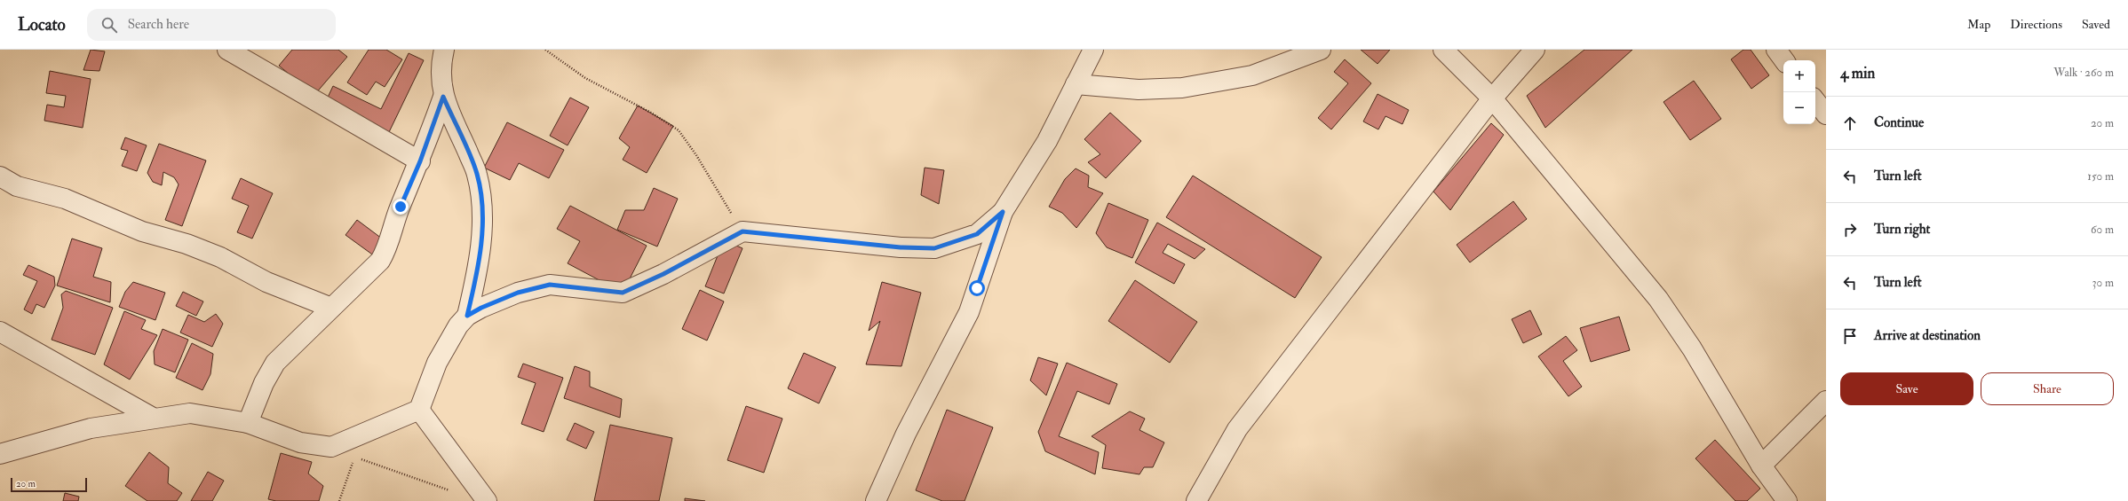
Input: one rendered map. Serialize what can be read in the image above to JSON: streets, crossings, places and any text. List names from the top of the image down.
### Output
{
  "scale_bar": "20 m",
  "page": {
    "header": "Locato",
    "search": "Search here",
    "nav": ["Map", "Directions", "Saved"],
    "heading": ["4 min", "Walk · 260 m"],
    "map_buttons": ["+", "−"],
    "list": [
      ["Continue", "20 m"],
      ["Turn left", "150 m"],
      ["Turn right", "60 m"],
      ["Turn left", "30 m"],
      "Arrive at destination"
    ],
    "buttons": ["Save", "Share"],
    "scale": "20 m"
  }
}
